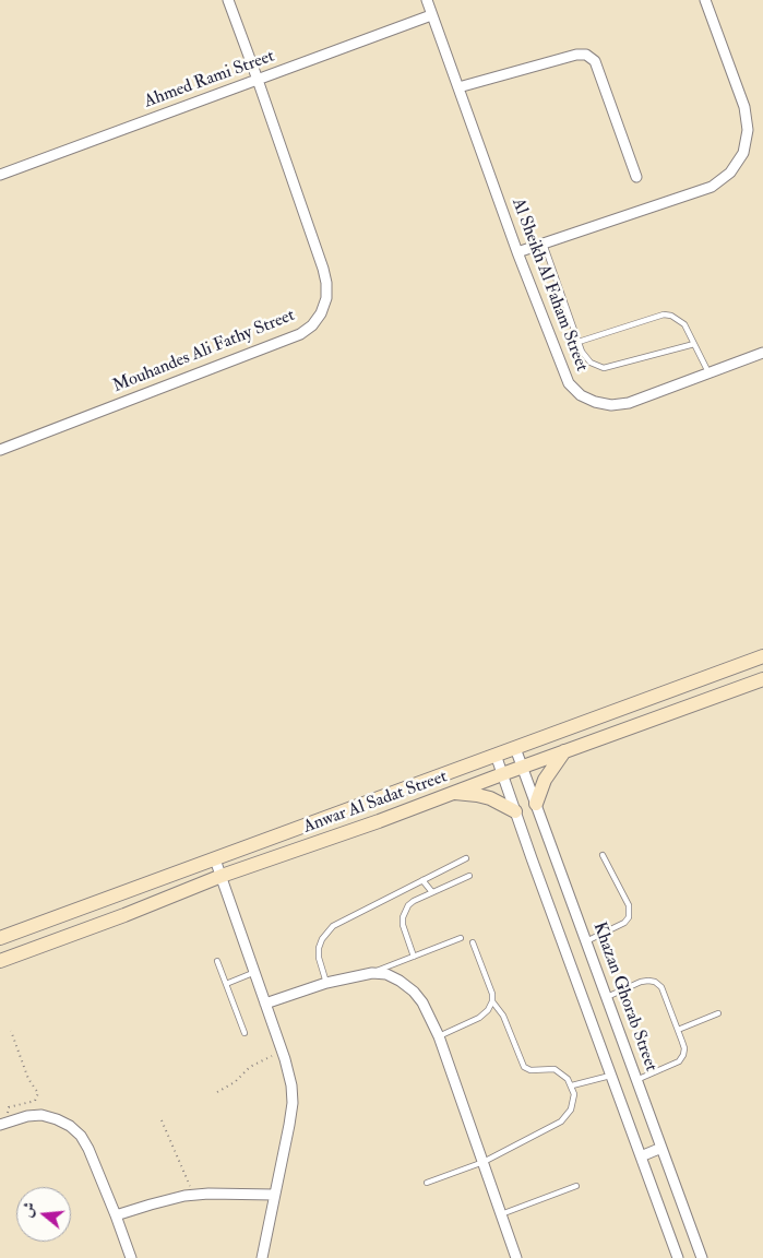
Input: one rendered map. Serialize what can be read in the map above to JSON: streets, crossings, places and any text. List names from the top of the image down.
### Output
{
  "streets": {
    "street": [
      "Ahmed Rami Street",
      "Al Sheikh Al Faham Street",
      "Mouhandes Ali Fathy Street",
      "Anwar Al Sadat Street",
      "Khazan Ghorab Street"
    ]
  },
  "crossings": [
    ["Ahmed Rami Street", "Al Sheikh Al Faham Street"],
    ["Ahmed Rami Street", "Mouhandes Ali Fathy Street"],
    ["Anwar Al Sadat Street", "Khazan Ghorab Street"]
  ],
  "north": "left"
}
